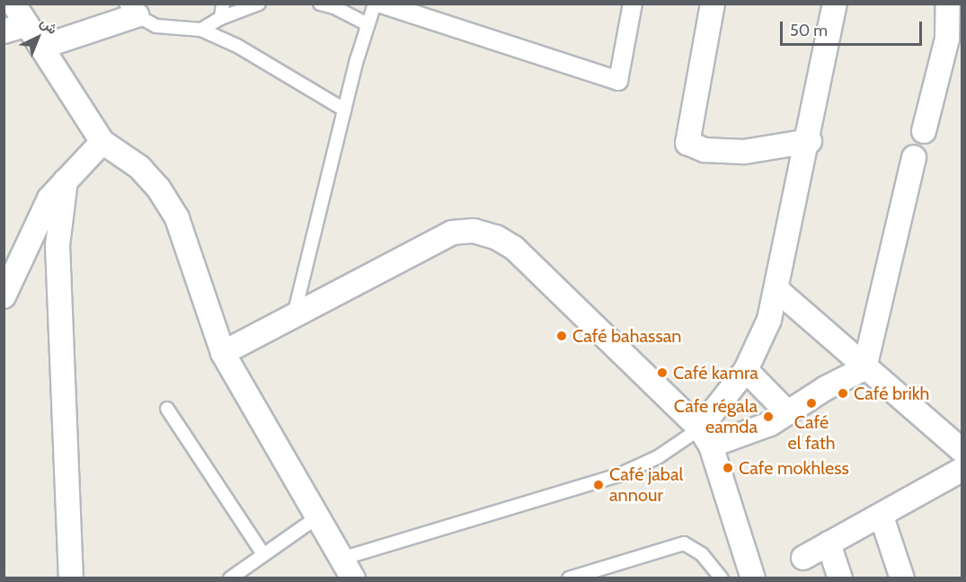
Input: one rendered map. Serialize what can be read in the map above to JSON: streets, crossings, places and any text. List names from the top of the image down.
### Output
{
  "places": [
    "Café bahassan",
    "Café kamra",
    "Café brikh",
    "Café el fath",
    "Cafe régala eamda",
    "Cafe mokhless",
    "Café jabal annour"
  ],
  "scale_bar": "50 m",
  "north": "top right"
}
